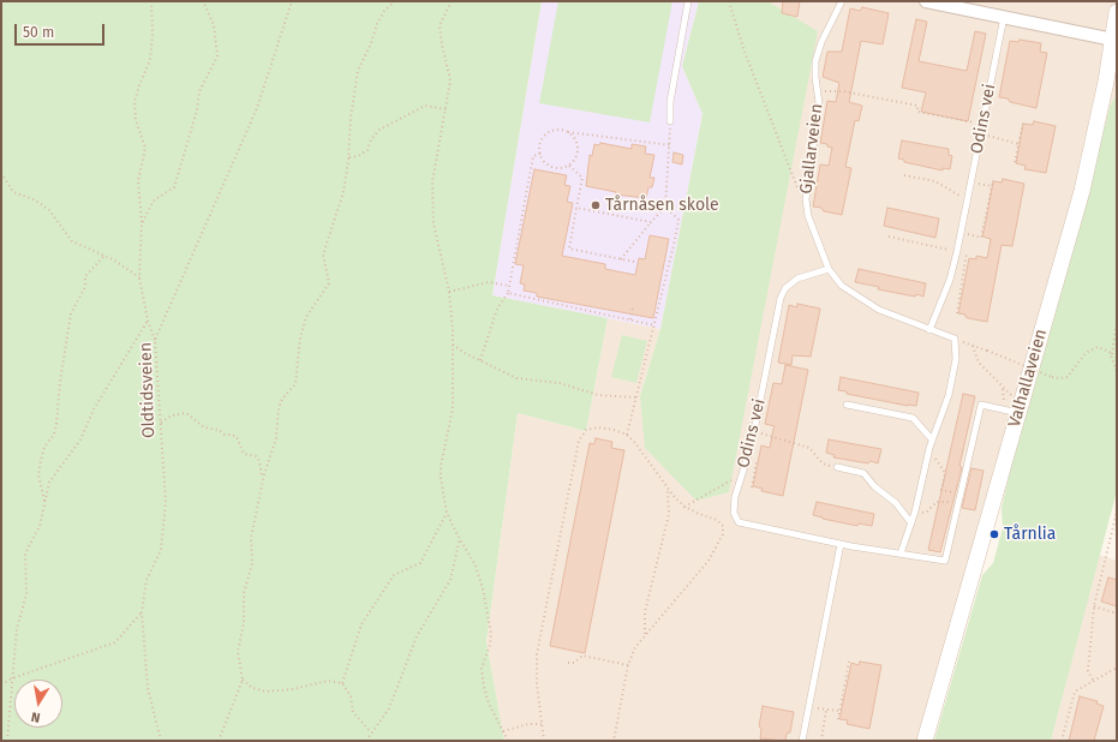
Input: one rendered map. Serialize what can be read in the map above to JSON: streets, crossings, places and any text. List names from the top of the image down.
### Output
{
  "streets": {
    "street": ["Valhallaveien"],
    "lane": ["Odins vei", "Gjallarveien"],
    "path": ["Oldtidsveien"]
  },
  "crossings": [
    ["Odins vei", "Gjallarveien"]
  ],
  "places": ["Tårnåsen skole", "Tårnlia"],
  "scale_bar": "50 m",
  "north": "bottom"
}
